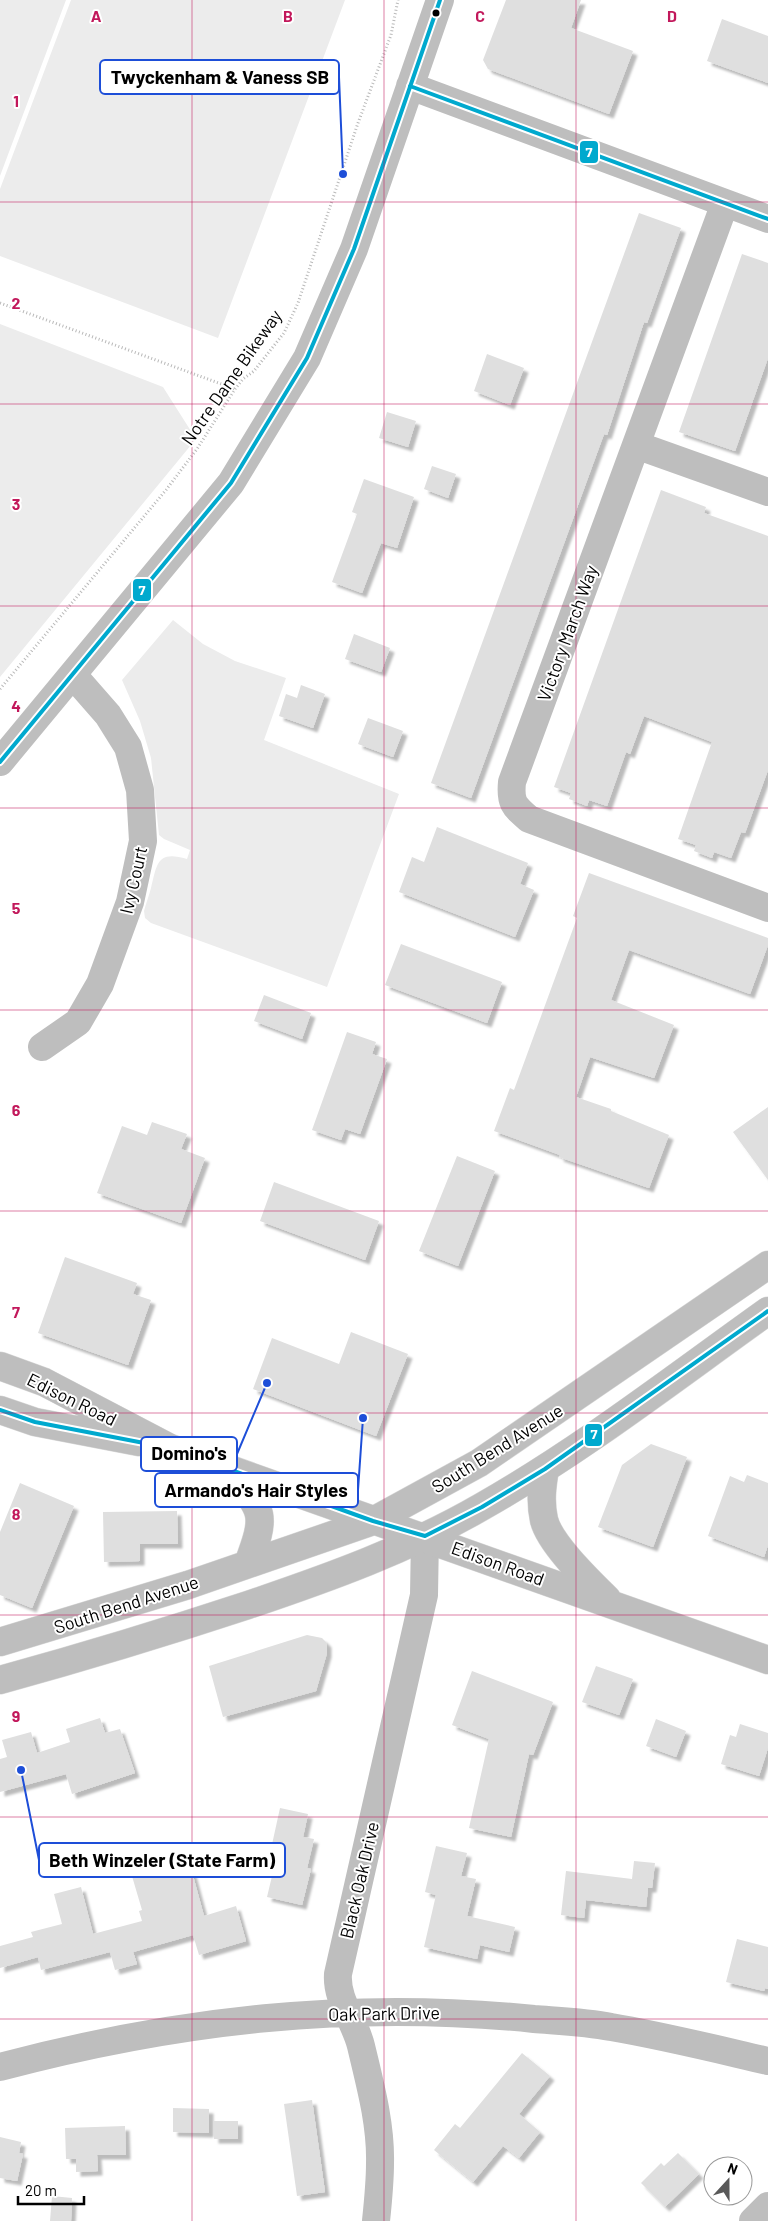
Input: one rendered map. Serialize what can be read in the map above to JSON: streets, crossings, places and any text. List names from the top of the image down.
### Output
{
  "streets": {
    "street": [
      "Victory March Way",
      "Ivy Court",
      "Edison Road",
      "South Bend Avenue",
      "Black Oak Drive",
      "Oak Park Drive"
    ],
    "path": ["Notre Dame Bikeway"]
  },
  "crossings": [
    ["Edison Road", "South Bend Avenue"],
    ["Edison Road", "Black Oak Drive"],
    ["South Bend Avenue", "Black Oak Drive"],
    ["Black Oak Drive", "Oak Park Drive"]
  ],
  "places": [
    "Twyckenham & Vaness SB",
    "Domino's",
    "Armando's Hair Styles",
    "Beth Winzeler (State Farm)"
  ],
  "lines": ["transit line 7"],
  "scale_bar": "20 m",
  "north": "top",
  "grid": {
    "columns": [
      "A",
      "B",
      "C",
      "D"
    ],
    "rows": [
      "1",
      "2",
      "3",
      "4",
      "5",
      "6",
      "7",
      "8",
      "9"
    ]
  }
}
